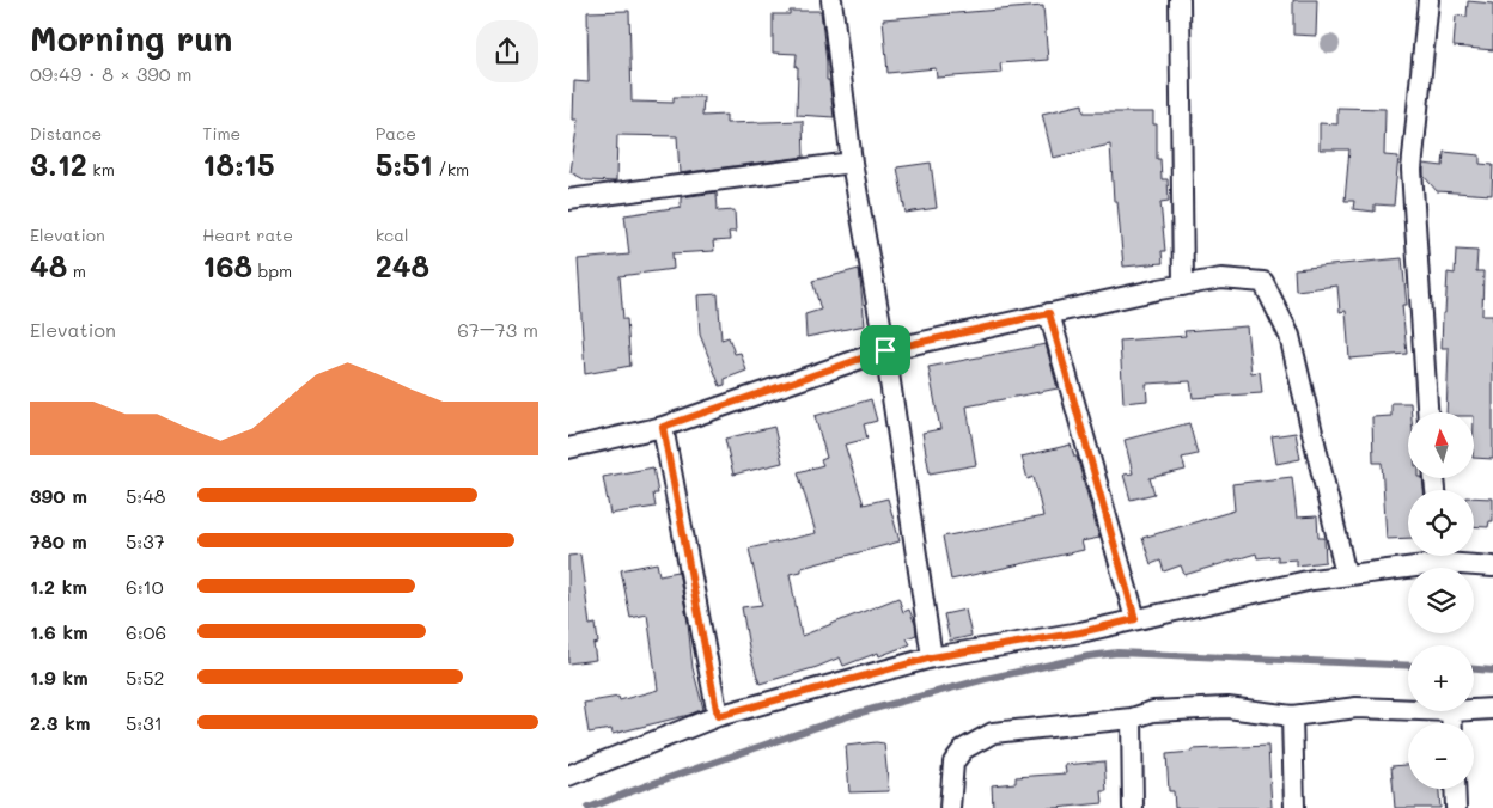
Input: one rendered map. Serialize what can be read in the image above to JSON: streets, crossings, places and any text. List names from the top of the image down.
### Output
{
  "north": "top",
  "page": {
    "heading": ["Morning run", "09:49 · 8 × 390 m"],
    "stats": [
      ["Distance", "3.12 km"],
      ["Time", "18:15"],
      ["Pace", "5:51 /km"],
      ["Elevation", "48 m"],
      ["Heart rate", "168 bpm"],
      ["kcal", "248"]
    ],
    "chart": ["Elevation", "67–73 m"],
    "map_buttons": ["+", "−"],
    "list": [
      {
        "name": "390 m",
        "note": "5:48"
      },
      {
        "name": "780 m",
        "note": "5:37"
      },
      {
        "name": "1.2 km",
        "note": "6:10"
      },
      {
        "name": "1.6 km",
        "note": "6:06"
      },
      {
        "name": "1.9 km",
        "note": "5:52"
      },
      {
        "name": "2.3 km",
        "note": "5:31"
      }
    ]
  }
}
